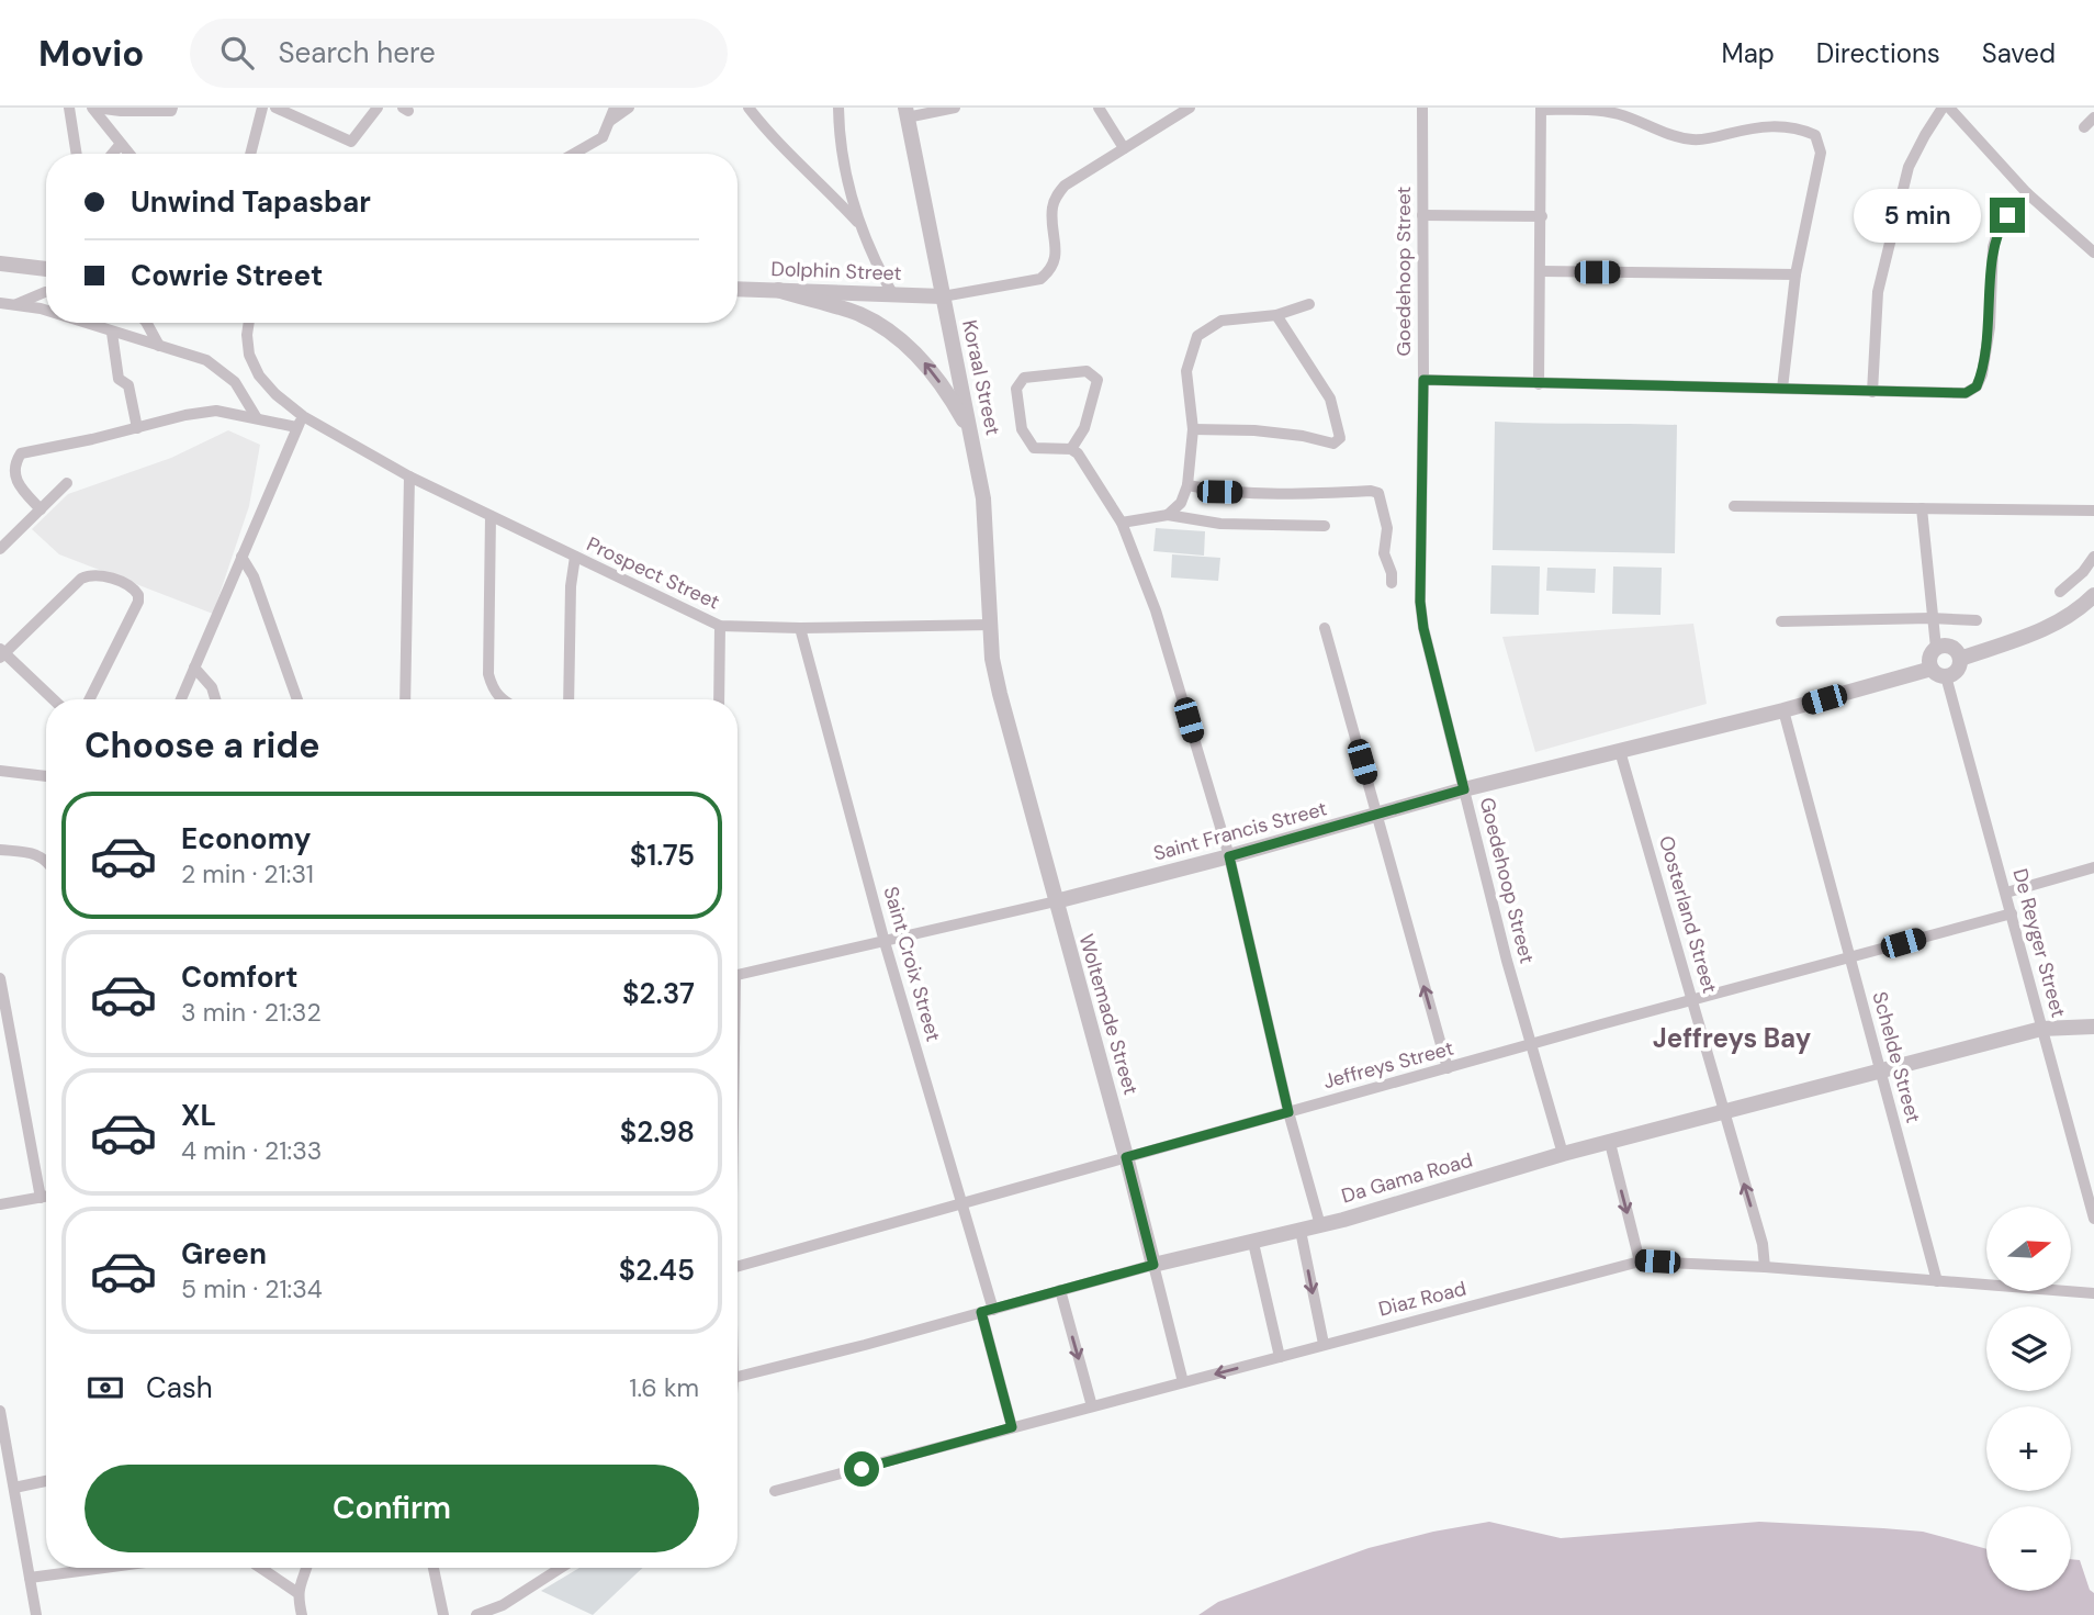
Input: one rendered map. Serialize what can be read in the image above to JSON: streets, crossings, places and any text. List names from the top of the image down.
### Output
{
  "streets": {
    "street": [
      "Dolphin Street",
      "Goedehoop Street",
      "Koraal Street",
      "Prospect Street",
      "Saint Francis Street",
      "Oosterland Street",
      "De Reyger Street",
      "Saint Croix Street",
      "Woltemade Street",
      "Schelde Street",
      "Jeffreys Street",
      "Da Gama Road",
      "Diaz Road"
    ]
  },
  "crossings": [
    ["Dolphin Street", "Koraal Street"],
    ["Goedehoop Street", "Saint Francis Street"],
    ["Goedehoop Street", "Jeffreys Street"],
    ["Goedehoop Street", "Da Gama Road"],
    ["Koraal Street", "Prospect Street"],
    ["Koraal Street", "Woltemade Street"],
    ["Prospect Street", "Saint Croix Street"],
    ["Saint Francis Street", "Oosterland Street"],
    ["Saint Francis Street", "De Reyger Street"],
    ["Saint Francis Street", "Saint Croix Street"],
    ["Saint Francis Street", "Woltemade Street"],
    ["Saint Francis Street", "Schelde Street"],
    ["Oosterland Street", "Jeffreys Street"],
    ["Oosterland Street", "Da Gama Road"],
    ["Oosterland Street", "Diaz Road"],
    ["De Reyger Street", "Jeffreys Street"],
    ["De Reyger Street", "Da Gama Road"],
    ["Saint Croix Street", "Jeffreys Street"],
    ["Saint Croix Street", "Da Gama Road"],
    ["Saint Croix Street", "Diaz Road"],
    ["Woltemade Street", "Jeffreys Street"],
    ["Woltemade Street", "Da Gama Road"],
    ["Woltemade Street", "Diaz Road"],
    ["Schelde Street", "Jeffreys Street"],
    ["Schelde Street", "Da Gama Road"],
    ["Schelde Street", "Diaz Road"]
  ],
  "districts": ["Jeffreys Bay"],
  "north": "right",
  "page": {
    "header": "Movio",
    "search": "Search here",
    "nav": ["Map", "Directions", "Saved"],
    "banner": ["Unwind Tapasbar", "Cowrie Street"],
    "bubble": "5 min",
    "heading": "Choose a ride",
    "list": [
      {
        "name": "Economy",
        "note": "2 min · 21:31",
        "value": "$1.75"
      },
      {
        "name": "Comfort",
        "note": "3 min · 21:32",
        "value": "$2.37"
      },
      {
        "name": "XL",
        "note": "4 min · 21:33",
        "value": "$2.98"
      },
      {
        "name": "Green",
        "note": "5 min · 21:34",
        "value": "$2.45"
      }
    ],
    "map_buttons": ["+", "−"],
    "pay": ["Cash", "1.6 km"],
    "buttons": "Confirm"
  }
}
